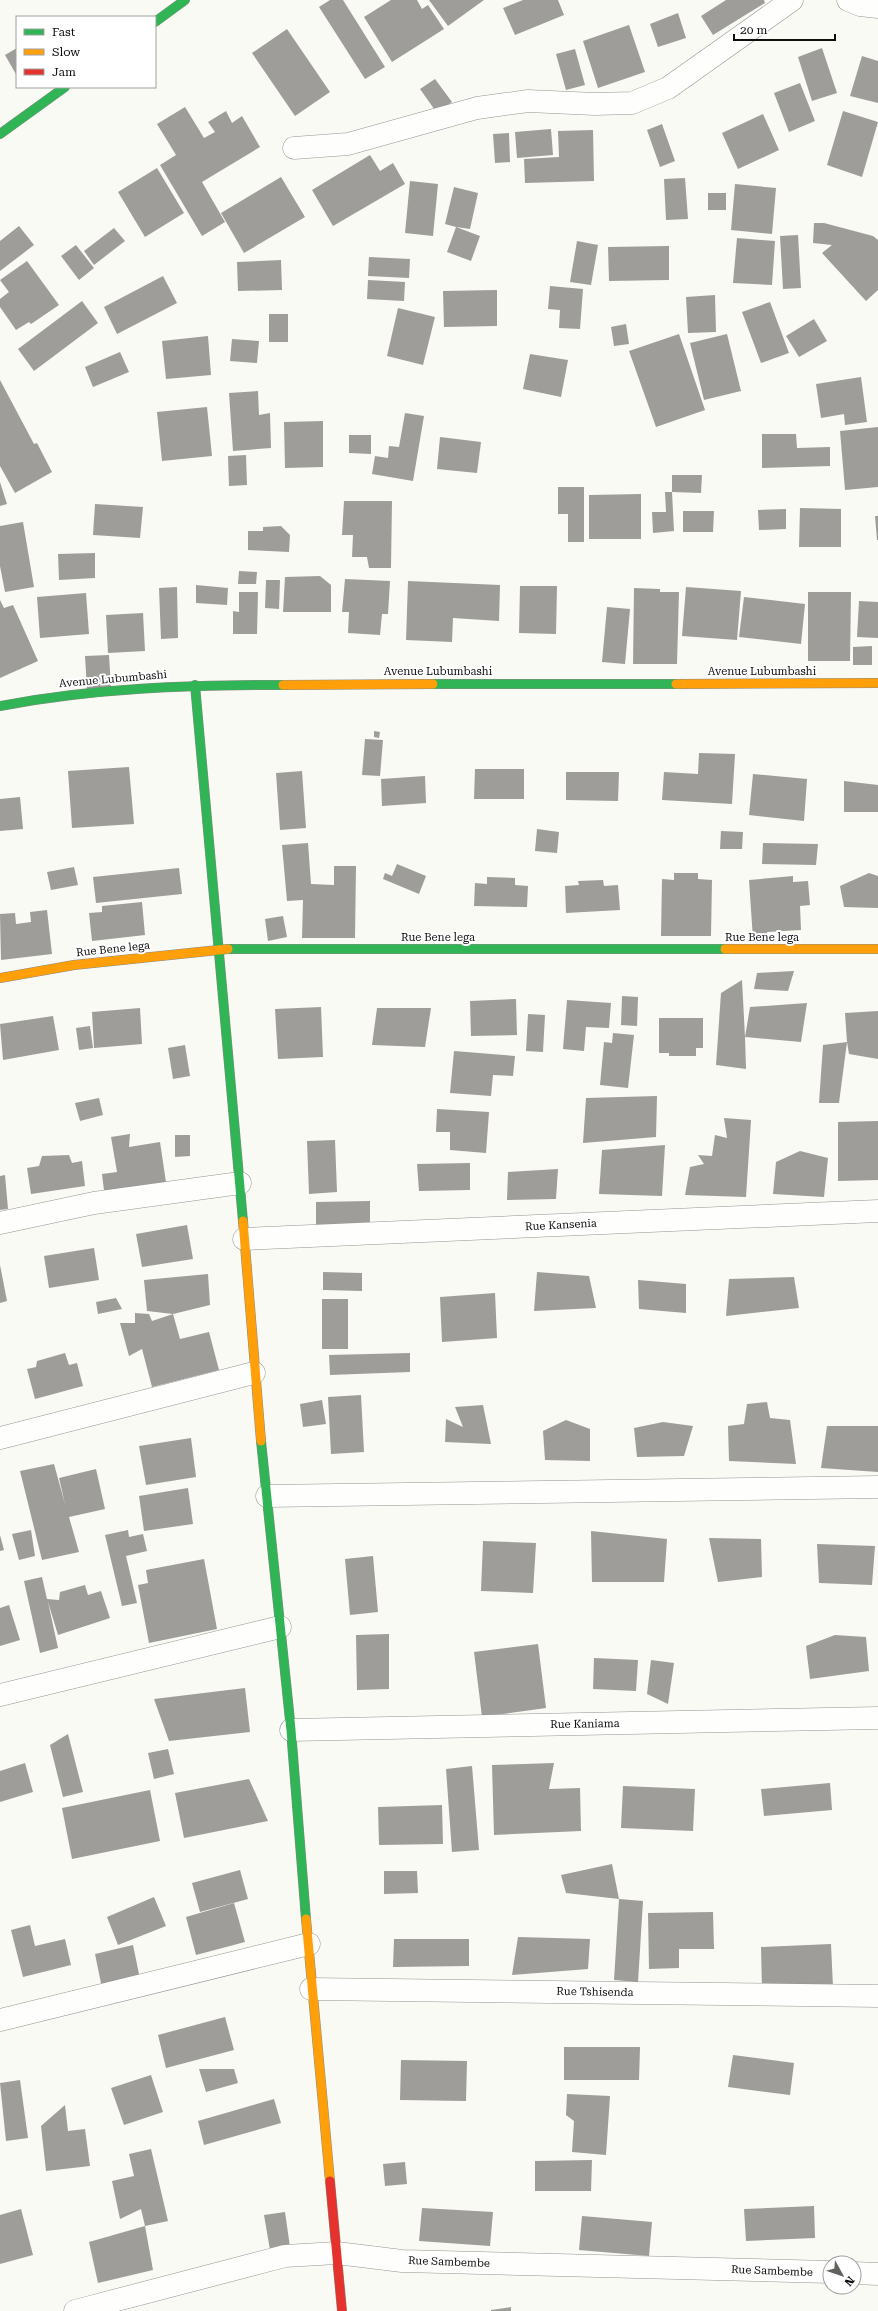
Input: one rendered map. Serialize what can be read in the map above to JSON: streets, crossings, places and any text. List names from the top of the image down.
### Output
{
  "streets": {
    "street": [
      "Avenue Lubumbashi",
      "Rue Bene lega",
      "Rue Kansenia",
      "Rue Kaniama",
      "Rue Tshisenda",
      "Rue Sambembe"
    ]
  },
  "legend": ["Fast", "Slow", "Jam"],
  "scale_bar": "20 m",
  "north": "bottom right"
}
